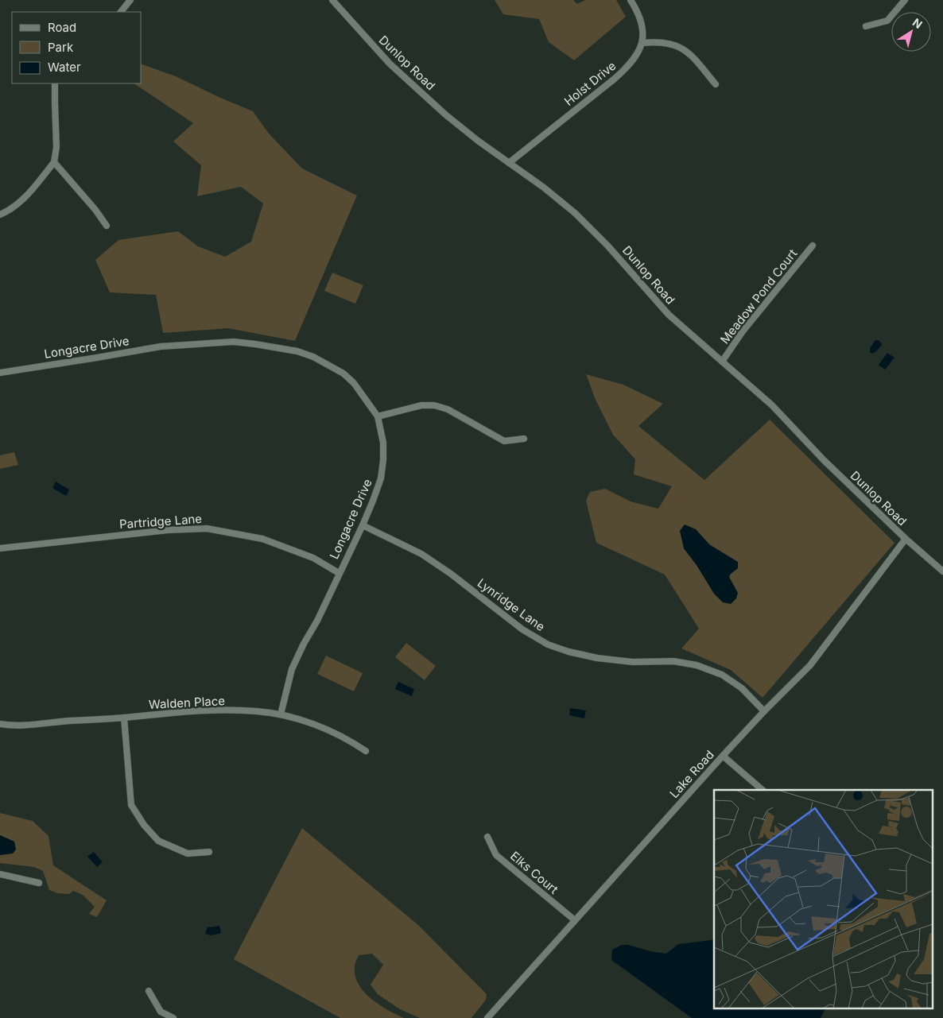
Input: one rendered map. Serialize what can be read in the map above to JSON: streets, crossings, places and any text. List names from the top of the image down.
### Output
{
  "streets": {
    "street": [
      "Dunlop Road",
      "Holst Drive",
      "Meadow Pond Court",
      "Longacre Drive",
      "Partridge Lane",
      "Lynridge Lane",
      "Walden Place",
      "Lake Road",
      "Elks Court"
    ]
  },
  "crossings": [
    ["Dunlop Road", "Holst Drive"],
    ["Dunlop Road", "Meadow Pond Court"],
    ["Dunlop Road", "Lake Road"],
    ["Longacre Drive", "Partridge Lane"],
    ["Longacre Drive", "Lynridge Lane"],
    ["Longacre Drive", "Walden Place"],
    ["Lynridge Lane", "Lake Road"],
    ["Lake Road", "Elks Court"]
  ],
  "legend": ["Road", "Park", "Water"],
  "north": "top right"
}
